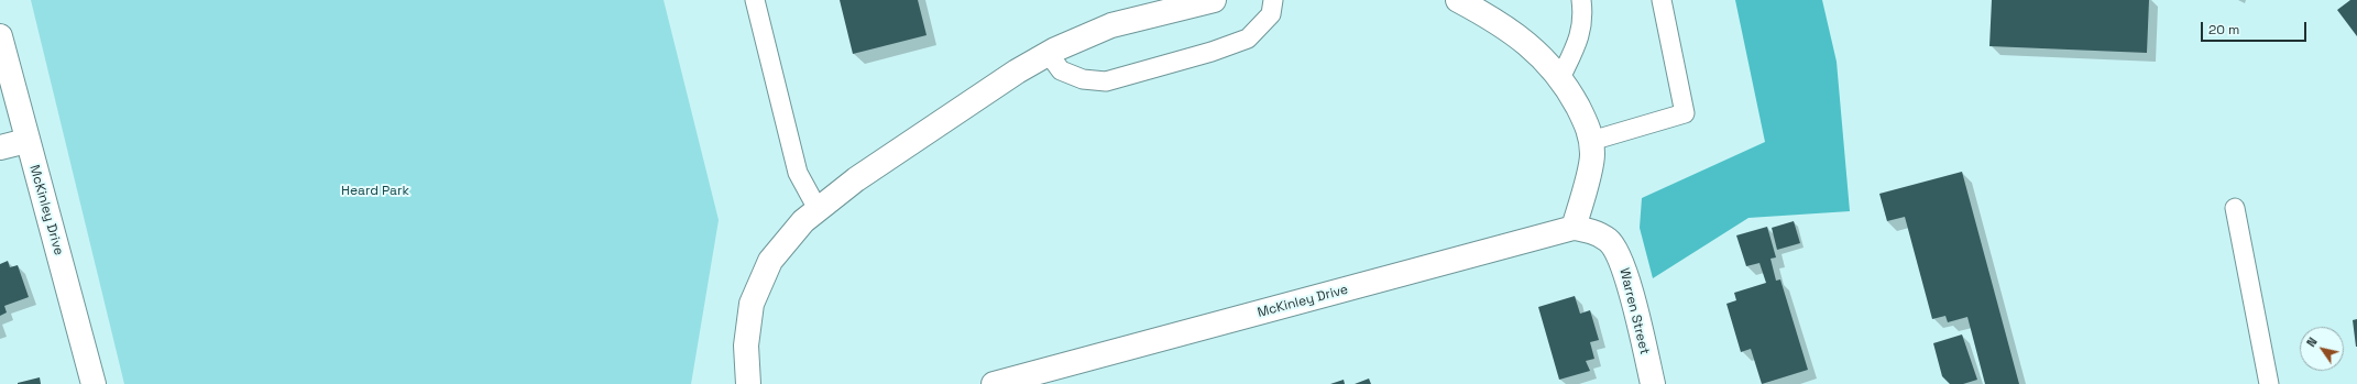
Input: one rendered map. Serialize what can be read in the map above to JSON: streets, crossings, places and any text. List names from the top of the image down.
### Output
{
  "streets": {
    "street": ["McKinley Drive", "Warren Street"]
  },
  "crossings": [
    ["McKinley Drive", "Warren Street"]
  ],
  "parks": ["Heard Park"],
  "scale_bar": "20 m",
  "north": "top left"
}
